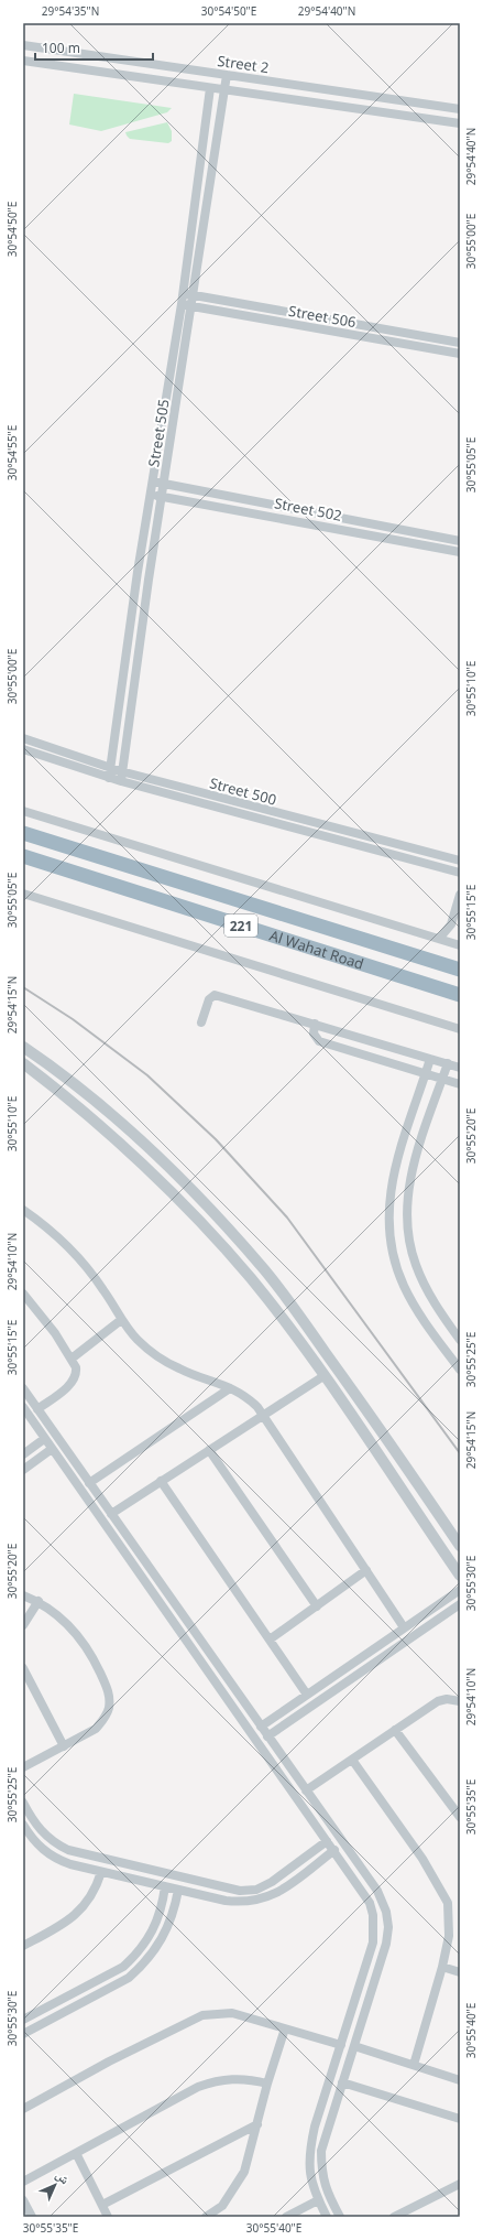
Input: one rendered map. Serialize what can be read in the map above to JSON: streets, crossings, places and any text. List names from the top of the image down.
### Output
{
  "streets": {
    "highway": ["221", "Al Wahat Road"],
    "street": [
      "Street 2",
      "Street 506",
      "Street 505",
      "Street 502",
      "Street 500"
    ]
  },
  "crossings": [
    ["Street 2", "Street 505"],
    ["Street 506", "Street 505"],
    ["Street 505", "Street 502"],
    ["Street 505", "Street 500"]
  ],
  "scale_bar": "100 m",
  "north": "top right",
  "coordinates": [
    "29°54'35\"N",
    "30°54'50\"E",
    "29°54'40\"N",
    "30°55'00\"E",
    "30°54'55\"E",
    "30°55'05\"E",
    "30°55'10\"E",
    "30°55'15\"E",
    "29°54'15\"N",
    "30°55'20\"E",
    "29°54'10\"N",
    "30°55'25\"E",
    "30°55'30\"E",
    "30°55'35\"E",
    "30°55'40\"E"
  ]
}
